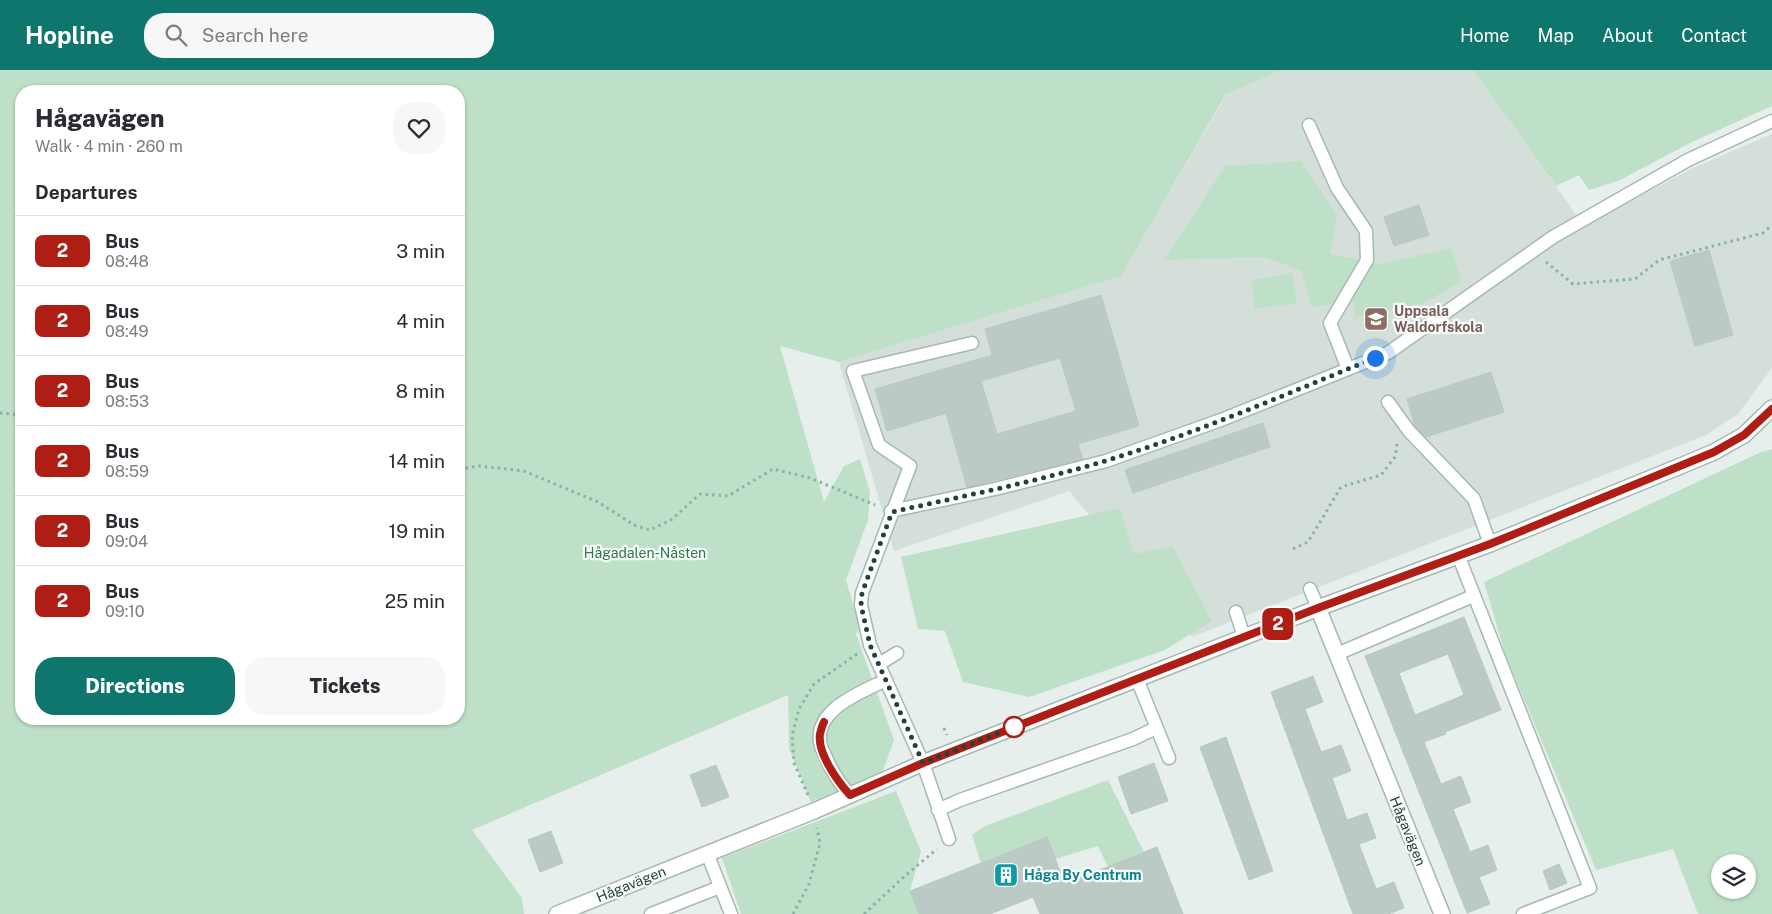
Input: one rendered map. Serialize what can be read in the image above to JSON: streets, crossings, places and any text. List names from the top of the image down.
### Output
{
  "streets": {
    "street": ["Hågavägen"]
  },
  "parks": ["Hågadalen-Nåsten"],
  "places": {
    "school or university": ["Uppsala Waldorfskola"],
    "building": ["Håga By Centrum"]
  },
  "lines": ["bus line 2"],
  "page": {
    "header": "Hopline",
    "search": "Search here",
    "nav": [
      "Home",
      "Map",
      "About",
      "Contact"
    ],
    "on_map": "2",
    "heading": [
      ["Hågavägen", "Walk · 4 min · 260 m"],
      "Departures"
    ],
    "list": [
      {
        "mark": "2",
        "name": "Bus",
        "note": "08:48",
        "value": "3 min"
      },
      {
        "mark": "2",
        "name": "Bus",
        "note": "08:49",
        "value": "4 min"
      },
      {
        "mark": "2",
        "name": "Bus",
        "note": "08:53",
        "value": "8 min"
      },
      {
        "mark": "2",
        "name": "Bus",
        "note": "08:59",
        "value": "14 min"
      },
      {
        "mark": "2",
        "name": "Bus",
        "note": "09:04",
        "value": "19 min"
      },
      {
        "mark": "2",
        "name": "Bus",
        "note": "09:10",
        "value": "25 min"
      }
    ],
    "buttons": ["Directions", "Tickets"]
  }
}
